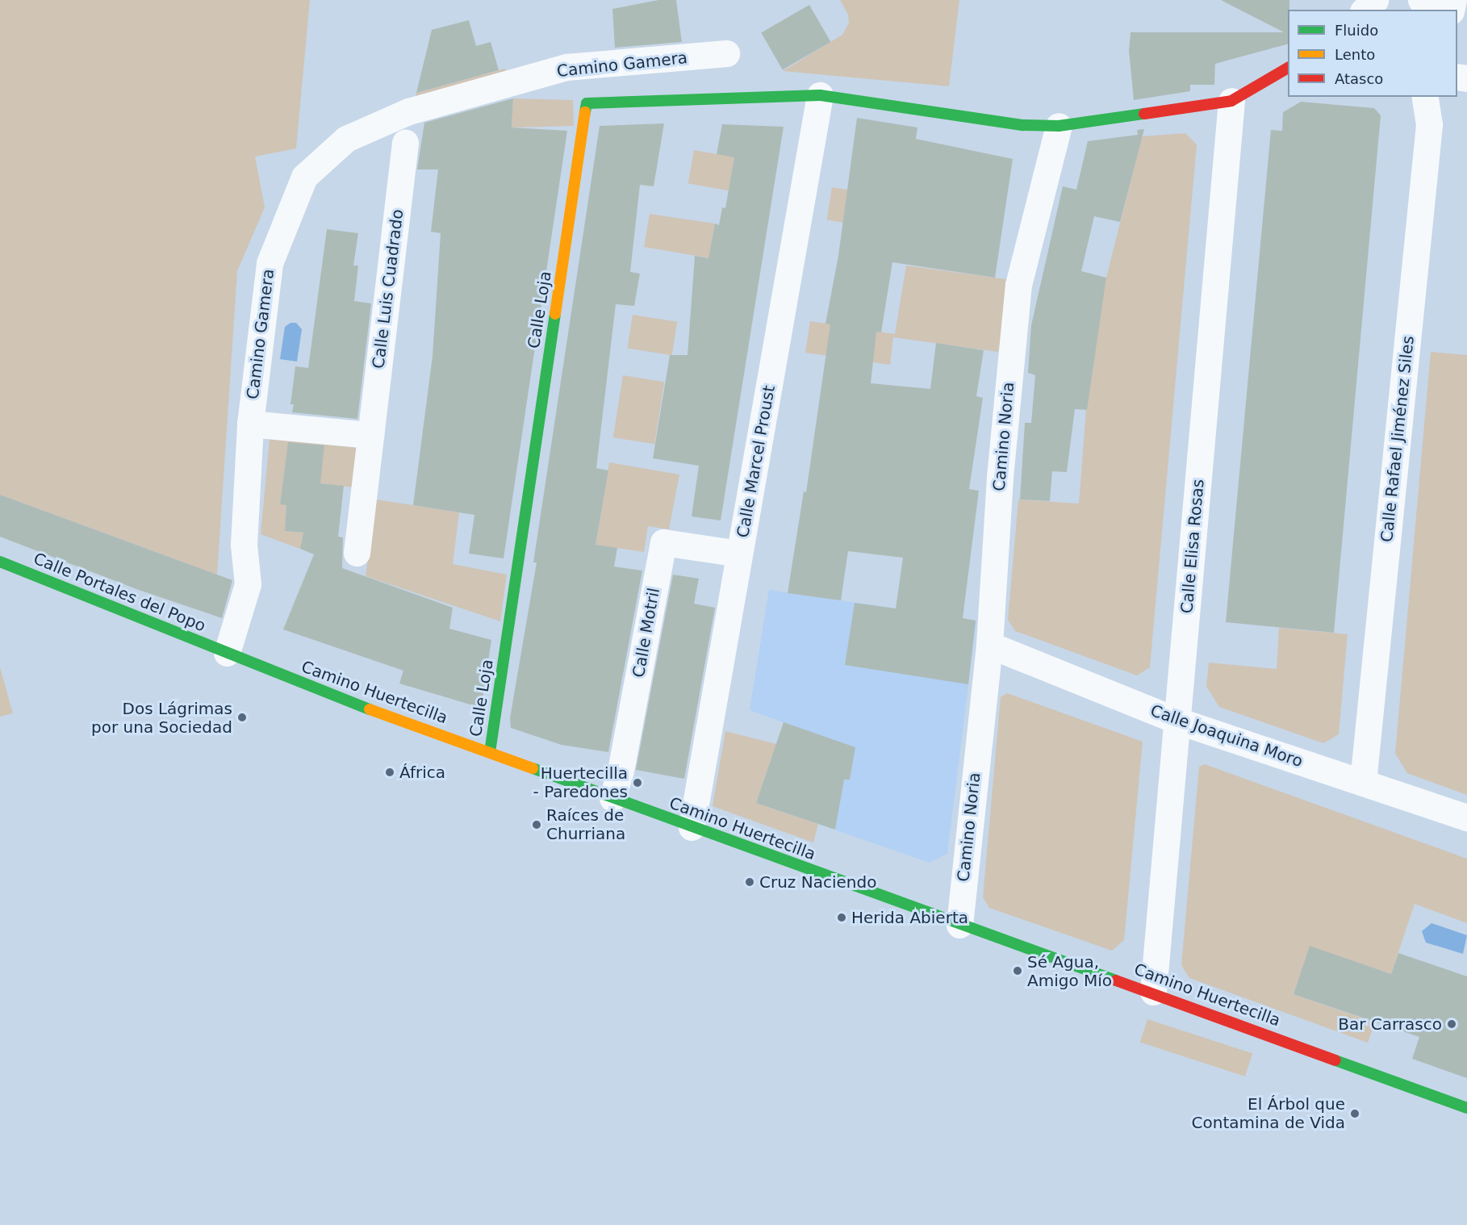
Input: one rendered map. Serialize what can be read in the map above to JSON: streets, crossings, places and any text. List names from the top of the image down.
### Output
{
  "streets": {
    "street": [
      "Camino Gamera",
      "Calle Luis Cuadrado",
      "Calle Loja",
      "Camino Noria",
      "Calle Rafael Jiménez Siles",
      "Calle Marcel Proust",
      "Calle Elisa Rosas",
      "Calle Portales del Popo",
      "Calle Motril",
      "Camino Huertecilla",
      "Calle Joaquina Moro"
    ]
  },
  "crossings": [
    ["Camino Gamera", "Calle Portales del Popo"],
    ["Camino Gamera", "Camino Huertecilla"],
    ["Calle Loja", "Calle Marcel Proust"],
    ["Calle Loja", "Camino Huertecilla"],
    ["Camino Noria", "Camino Huertecilla"],
    ["Camino Noria", "Calle Joaquina Moro"],
    ["Calle Rafael Jiménez Siles", "Calle Joaquina Moro"],
    ["Calle Marcel Proust", "Calle Motril"],
    ["Calle Marcel Proust", "Camino Huertecilla"],
    ["Calle Elisa Rosas", "Camino Huertecilla"],
    ["Calle Elisa Rosas", "Calle Joaquina Moro"],
    ["Calle Portales del Popo", "Camino Huertecilla"],
    ["Calle Motril", "Camino Huertecilla"]
  ],
  "places": [
    "Dos Lágrimas por una Sociedad",
    "África",
    "Huertecilla - Paredones",
    "Raíces de Churriana",
    "Cruz Naciendo",
    "Herida Abierta",
    "Sé Agua, Amigo Mío",
    "Bar Carrasco",
    "El Árbol que Contamina de Vida"
  ],
  "legend": ["Fluido", "Lento", "Atasco"]
}
